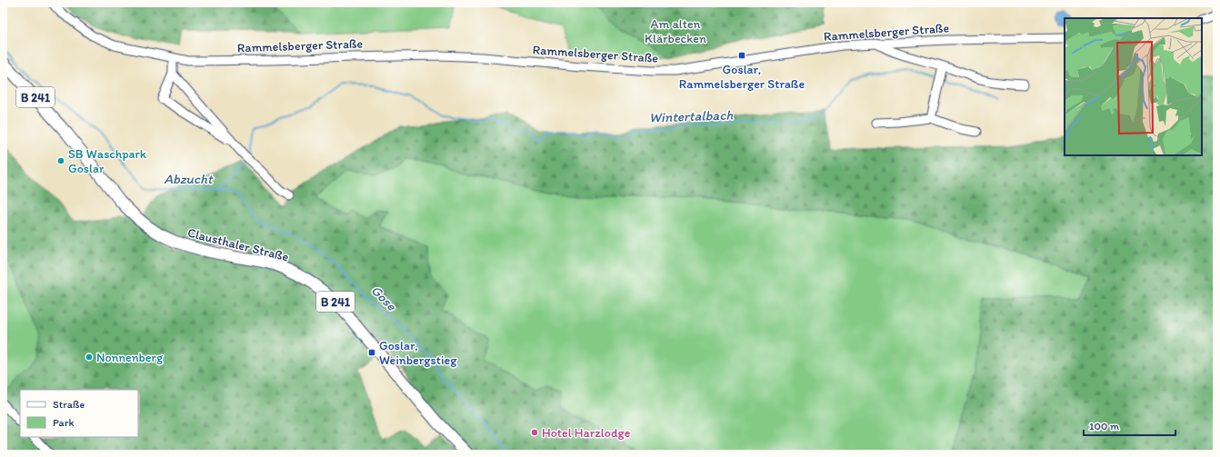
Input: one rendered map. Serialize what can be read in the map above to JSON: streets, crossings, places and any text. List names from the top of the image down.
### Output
{
  "streets": {
    "main road": ["B 241", "Clausthaler Straße"],
    "street": ["Rammelsberger Straße"]
  },
  "water": ["Wintertalbach", "Abzucht", "Gose"],
  "parks": ["Am alten Klärbecken"],
  "places": {
    "transit": ["Goslar, Rammelsberger Straße", "Goslar, Weinbergstieg"],
    "other": ["SB Waschpark Goslar", "Nonnenberg", "Hotel Harzlodge"]
  },
  "legend": ["Straße", "Park"],
  "scale_bar": "100 m"
}
